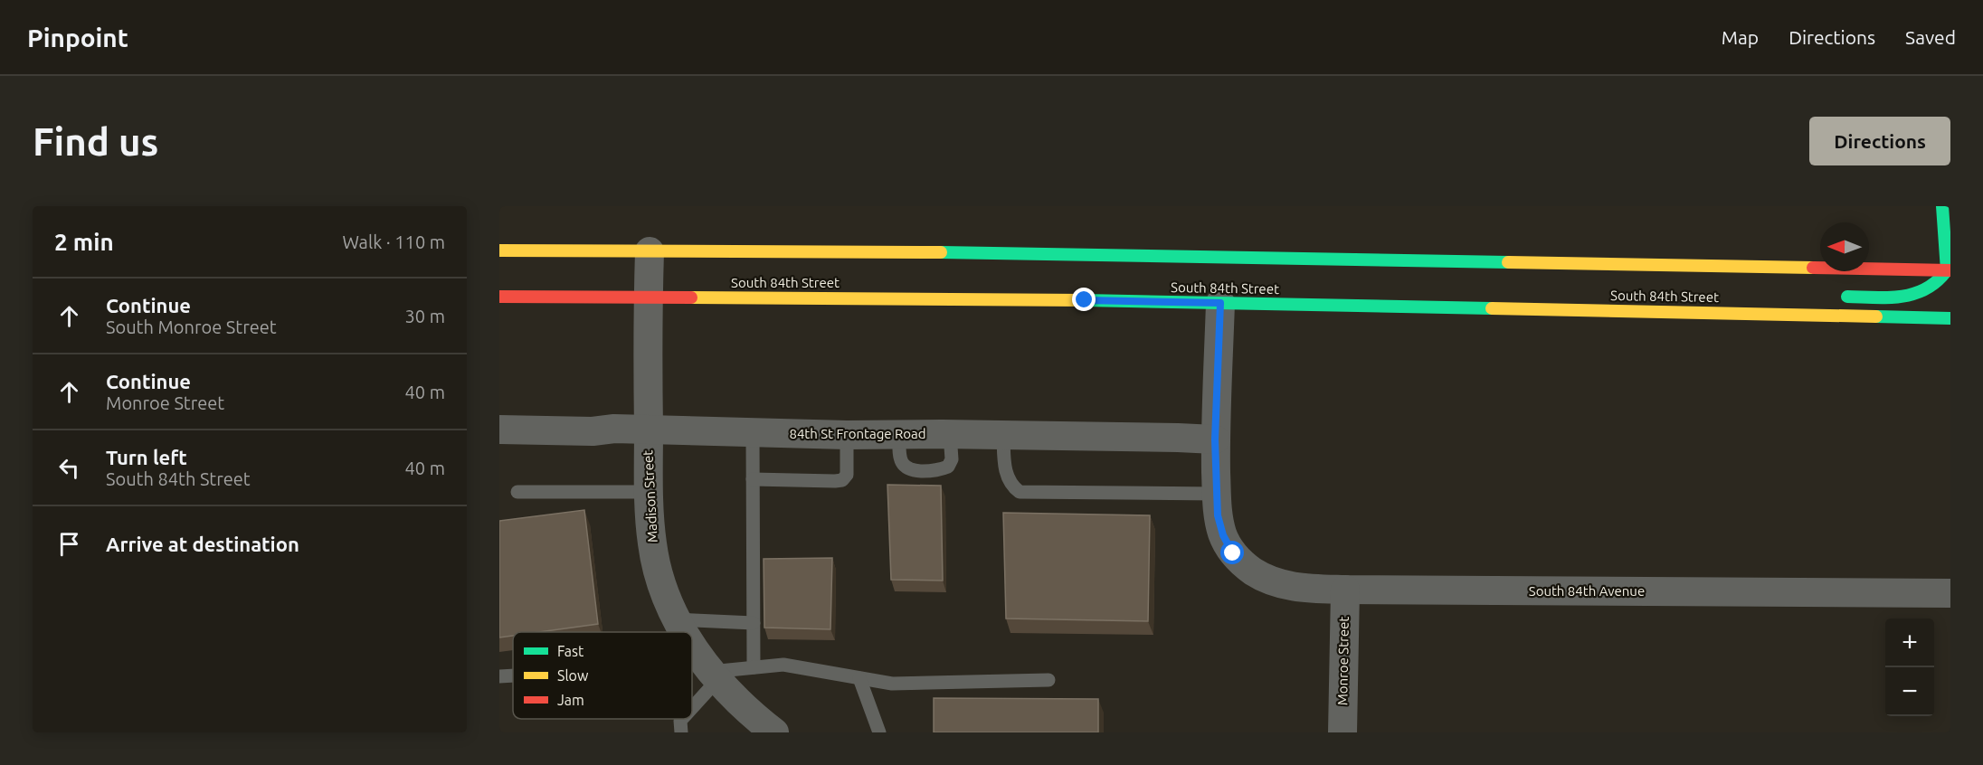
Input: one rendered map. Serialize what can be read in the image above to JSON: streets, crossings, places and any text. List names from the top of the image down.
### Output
{
  "streets": {
    "main road": ["South 84th Street"],
    "street": [
      "84th St Frontage Road",
      "Madison Street",
      "South 84th Avenue",
      "Monroe Street"
    ]
  },
  "crossings": [
    ["South 84th Street", "Madison Street"],
    ["84th St Frontage Road", "Madison Street"],
    ["South 84th Avenue", "Monroe Street"]
  ],
  "legend": ["Fast", "Slow", "Jam"],
  "north": "left",
  "page": {
    "header": "Pinpoint",
    "nav": ["Map", "Directions", "Saved"],
    "buttons": "Directions",
    "title": "Find us",
    "heading": ["2 min", "Walk · 110 m"],
    "list": [
      ["Continue", "South Monroe Street", "30 m"],
      ["Continue", "Monroe Street", "40 m"],
      ["Turn left", "South 84th Street", "40 m"],
      "Arrive at destination"
    ],
    "map_buttons": ["+", "−"]
  }
}
